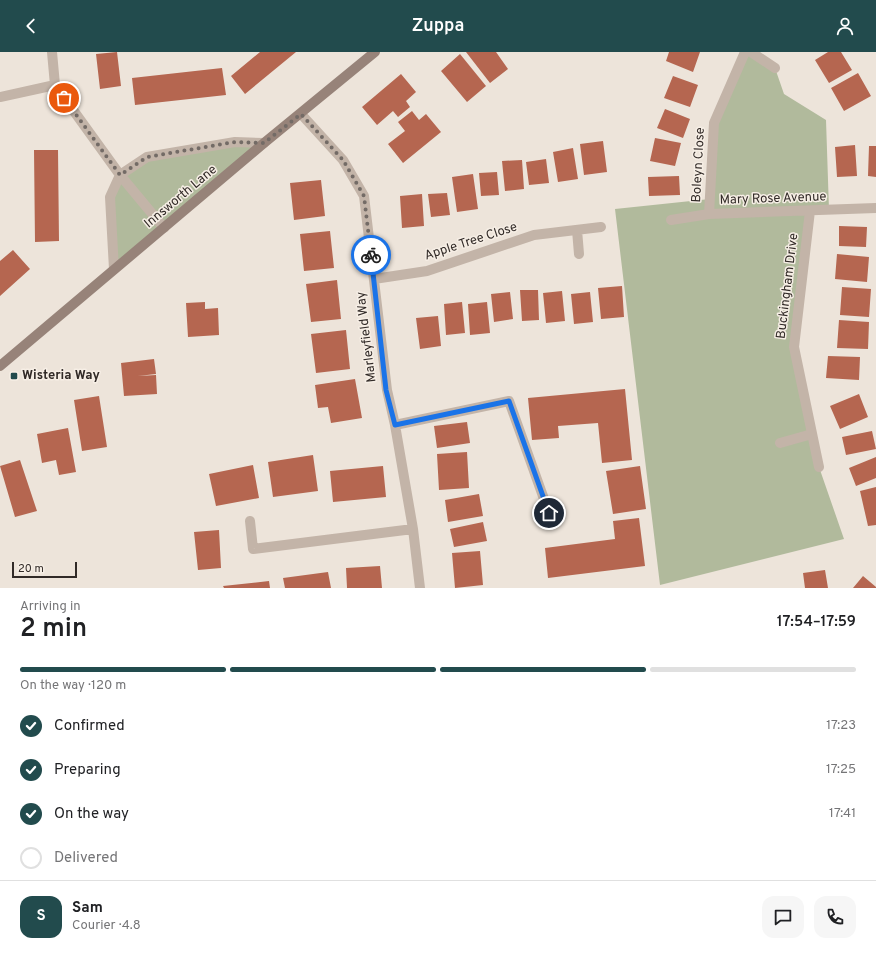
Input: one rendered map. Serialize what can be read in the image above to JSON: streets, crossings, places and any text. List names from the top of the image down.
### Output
{
  "streets": {
    "street": [
      "Boleyn Close",
      "Innsworth Lane",
      "Mary Rose Avenue",
      "Apple Tree Close",
      "Buckingham Drive",
      "Marleyfield Way"
    ]
  },
  "crossings": [
    ["Boleyn Close", "Mary Rose Avenue"],
    ["Innsworth Lane", "Marleyfield Way"],
    ["Mary Rose Avenue", "Buckingham Drive"],
    ["Apple Tree Close", "Marleyfield Way"]
  ],
  "places": {
    "transit": ["Wisteria Way"]
  },
  "scale_bar": "20 m",
  "page": {
    "header": "Zuppa",
    "scale": "20 m",
    "heading": ["2 min", "Arriving in", "17:54–17:59"],
    "panel": ["Sam", "Courier · 4.8"],
    "bar": "On the way · 120 m",
    "list": [
      ["Confirmed", "17:23"],
      ["Preparing", "17:25"],
      ["On the way", "17:41"],
      "Delivered"
    ],
    "round": "S"
  }
}
